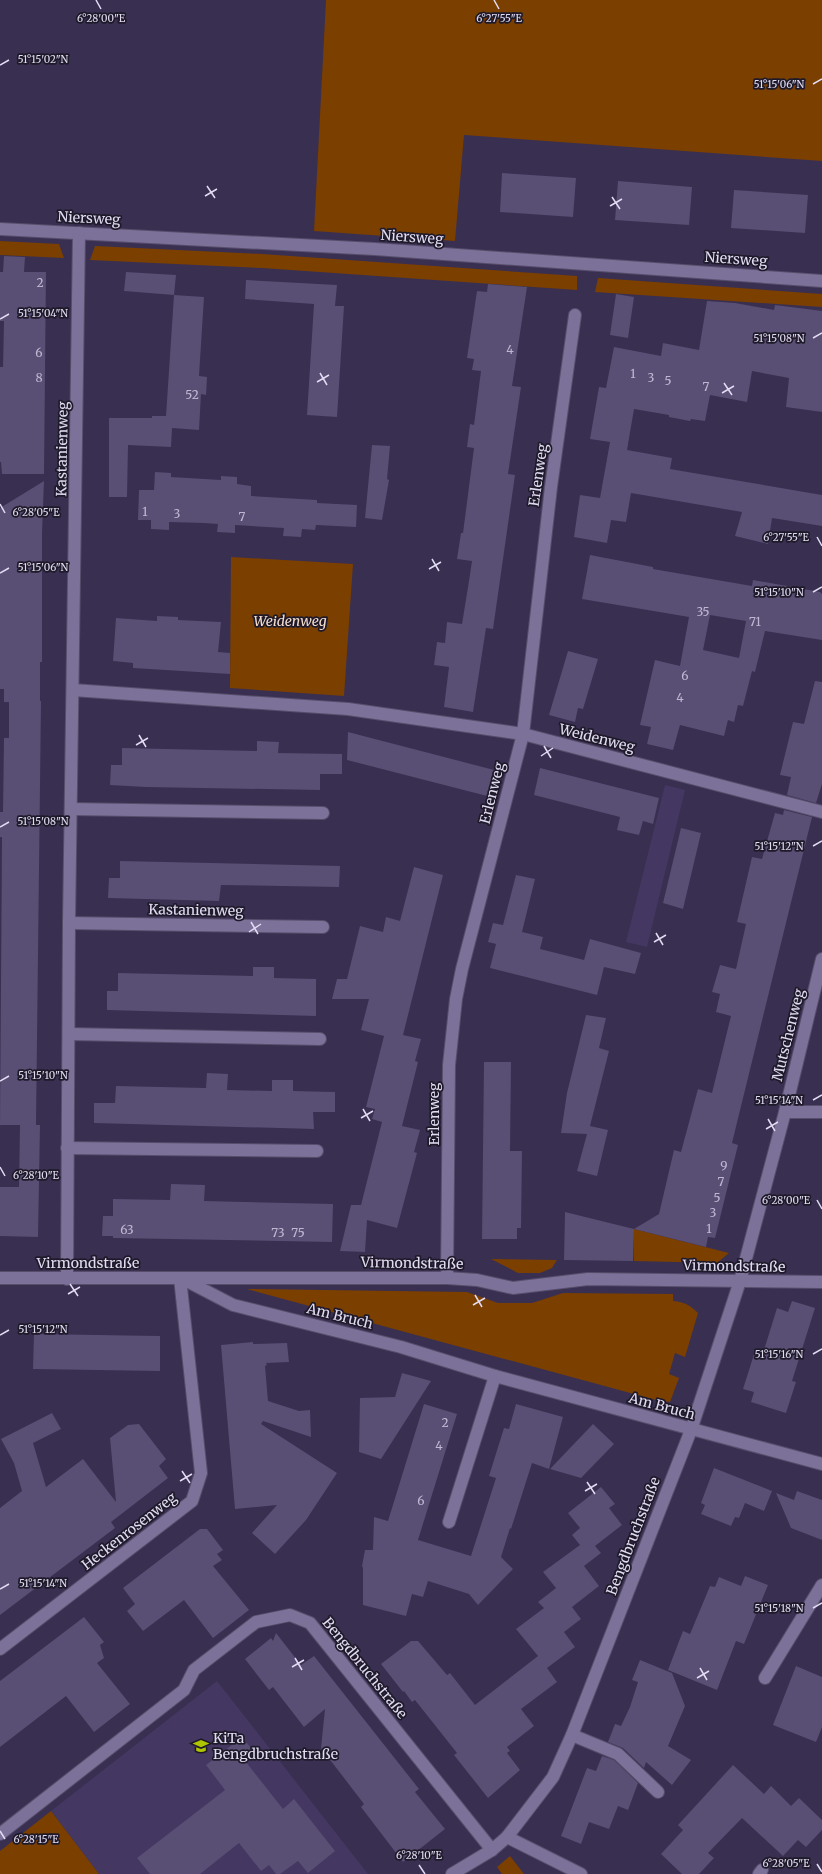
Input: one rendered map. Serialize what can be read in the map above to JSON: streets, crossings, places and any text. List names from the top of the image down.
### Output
{
  "streets": {
    "street": [
      "Niersweg",
      "Kastanienweg",
      "Erlenweg",
      "Weidenweg",
      "Mutschenweg",
      "Virmondstraße",
      "Am Bruch",
      "Heckenrosenweg",
      "Bengdbruchstraße"
    ]
  },
  "crossings": [
    ["Niersweg", "Kastanienweg"],
    ["Kastanienweg", "Weidenweg"],
    ["Kastanienweg", "Virmondstraße"],
    ["Erlenweg", "Weidenweg"],
    ["Erlenweg", "Virmondstraße"],
    ["Mutschenweg", "Virmondstraße"],
    ["Mutschenweg", "Bengdbruchstraße"],
    ["Virmondstraße", "Am Bruch"],
    ["Virmondstraße", "Heckenrosenweg"],
    ["Virmondstraße", "Bengdbruchstraße"],
    ["Am Bruch", "Heckenrosenweg"],
    ["Am Bruch", "Bengdbruchstraße"]
  ],
  "parks": ["Weidenweg"],
  "places": {
    "school or university": ["KiTa Bengdbruchstraße"]
  },
  "house_numbers": [
    "2",
    "4",
    "6",
    "1",
    "8",
    "3",
    "5",
    "7",
    "52",
    "1",
    "3",
    "7",
    "35",
    "71",
    "6",
    "4",
    "9",
    "7",
    "5",
    "3",
    "1",
    "63",
    "73",
    "75",
    "2",
    "4",
    "6"
  ],
  "coordinates": [
    "6°28'00\"E",
    "6°27'55\"E",
    "51°15'02\"N",
    "51°15'06\"N",
    "51°15'04\"N",
    "51°15'08\"N",
    "6°28'05\"E",
    "51°15'10\"N",
    "51°15'12\"N",
    "51°15'14\"N",
    "6°28'10\"E",
    "51°15'16\"N",
    "51°15'18\"N",
    "6°28'15\"E"
  ]
}
